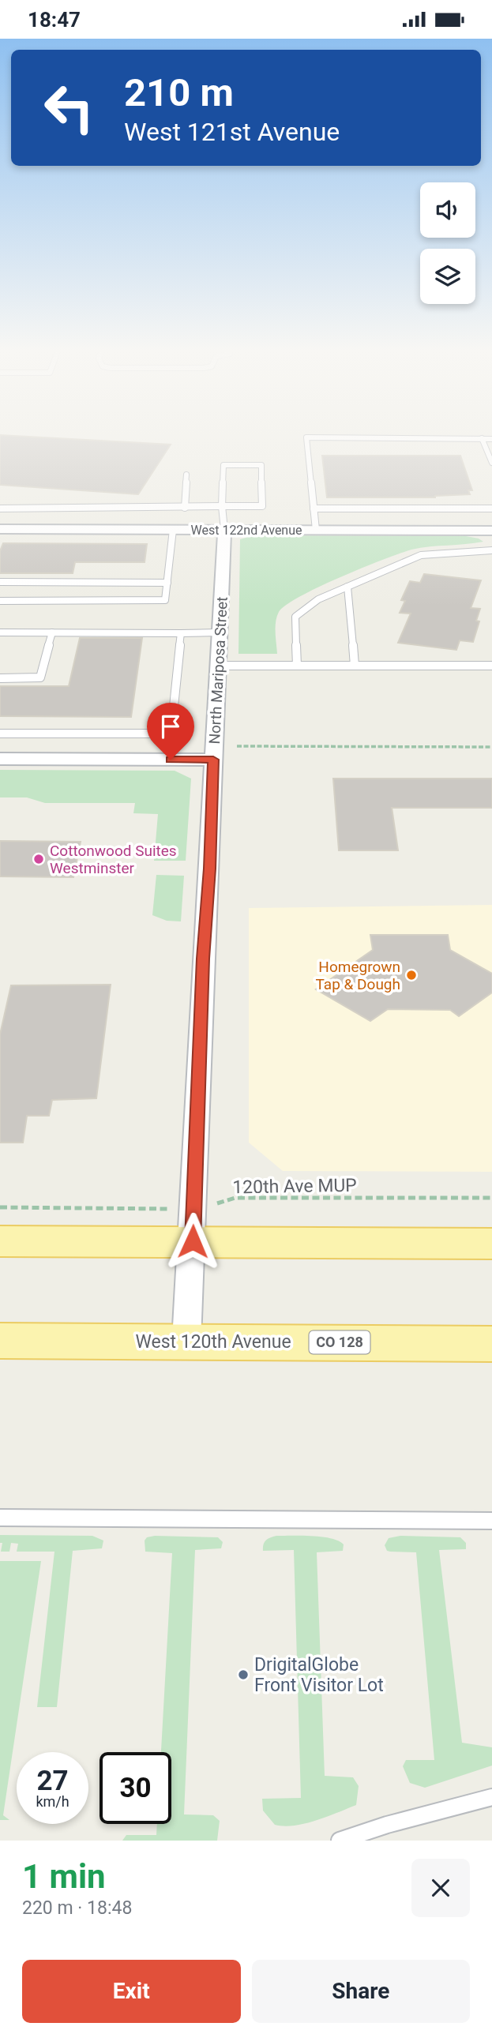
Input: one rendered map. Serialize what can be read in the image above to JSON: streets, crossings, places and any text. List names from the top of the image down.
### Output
{
  "streets": {
    "main road": ["West 120th Avenue", "CO 128"],
    "street": ["West 122nd Avenue", "North Mariposa Street"],
    "path": ["120th Ave MUP"]
  },
  "crossings": [
    ["West 122nd Avenue", "North Mariposa Street"],
    ["North Mariposa Street", "120th Ave MUP"],
    ["North Mariposa Street", "West 120th Avenue"]
  ],
  "places": ["Cottonwood Suites Westminster", "Homegrown Tap & Dough", "DrigitalGlobe Front Visitor Lot"],
  "page": {
    "status": "18:47",
    "turn": ["210 m", "West 121st Avenue"],
    "speed": "27 km/h",
    "limit": "30",
    "heading": ["1 min", "220 m · 18:48"],
    "buttons": ["Exit", "Share"]
  }
}
